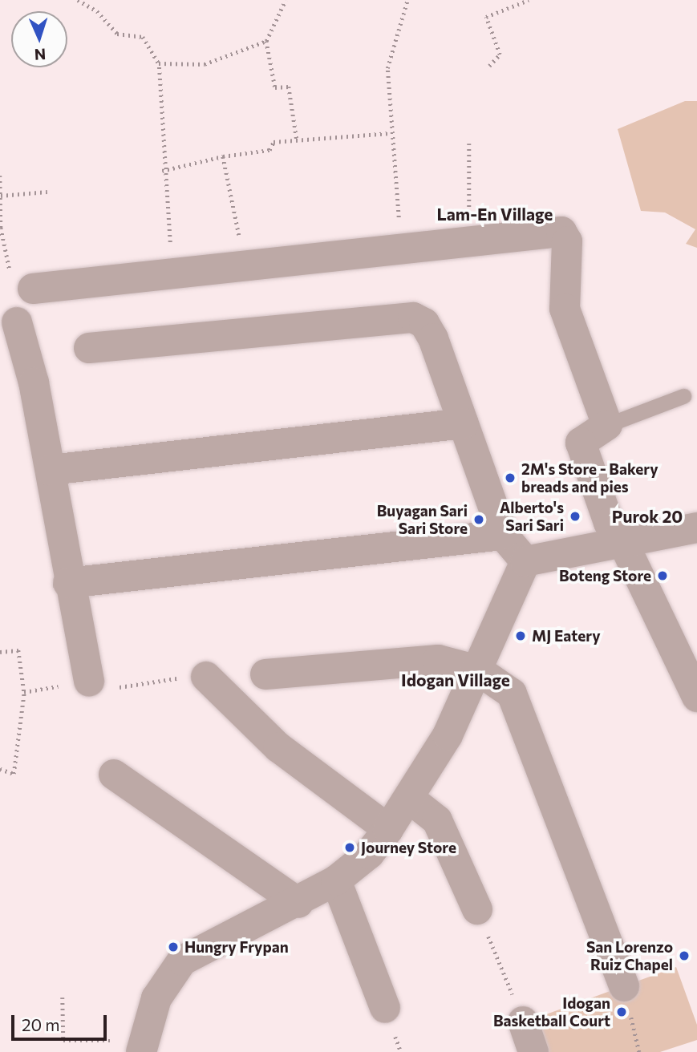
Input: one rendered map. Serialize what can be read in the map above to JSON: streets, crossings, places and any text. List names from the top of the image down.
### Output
{
  "districts": ["Lam-En Village", "Purok 20", "Idogan Village"],
  "places": [
    "2M's Store - Bakery breads and pies",
    "Alberto's Sari Sari",
    "Buyagan Sari Sari Store",
    "Boteng Store",
    "MJ Eatery",
    "Journey Store",
    "Hungry Frypan",
    "San Lorenzo Ruiz Chapel",
    "Idogan Basketball Court"
  ],
  "scale_bar": "20 m",
  "north": "bottom"
}
